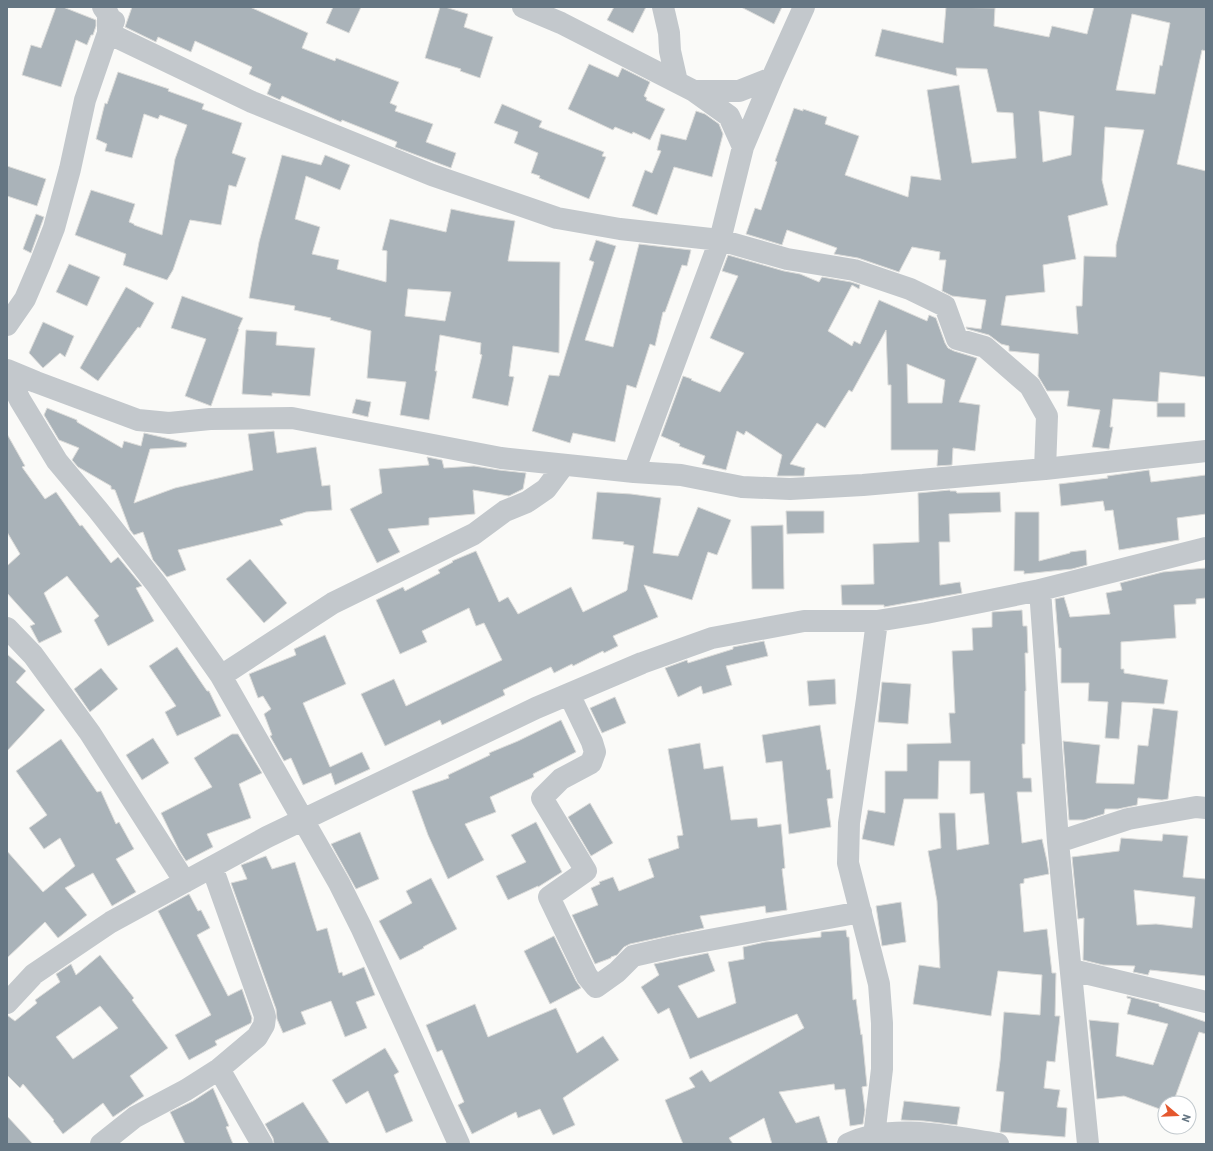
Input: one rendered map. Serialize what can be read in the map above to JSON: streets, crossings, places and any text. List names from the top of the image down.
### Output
{
  "north": "right"
}
